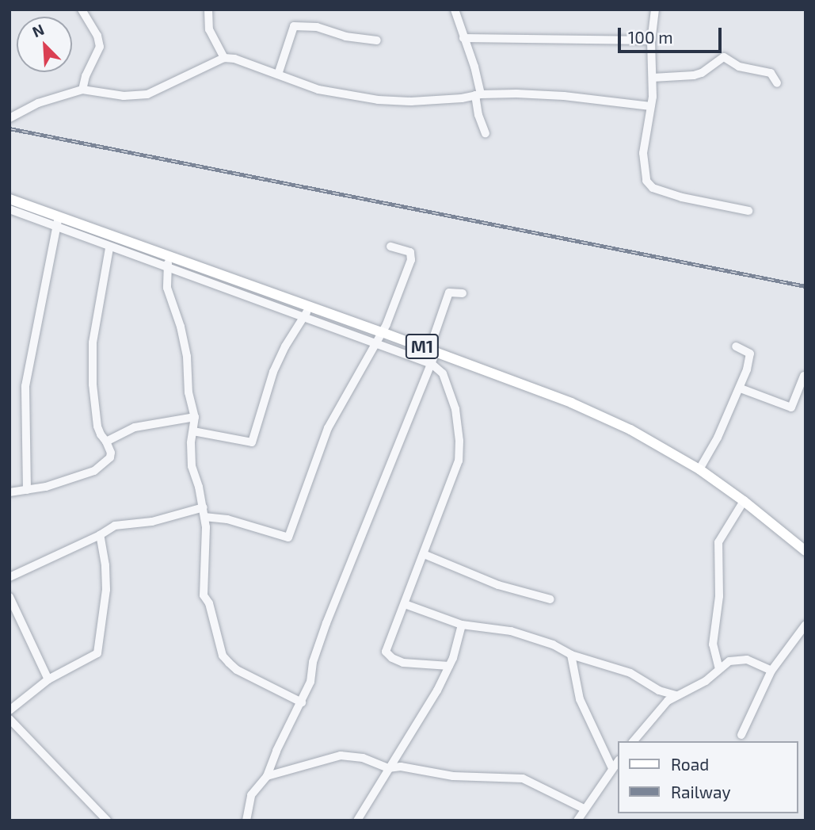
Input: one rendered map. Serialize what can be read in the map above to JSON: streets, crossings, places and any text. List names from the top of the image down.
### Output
{
  "streets": {
    "main road": ["M1"]
  },
  "legend": ["Road", "Railway"],
  "scale_bar": "100 m",
  "north": "top left"
}
